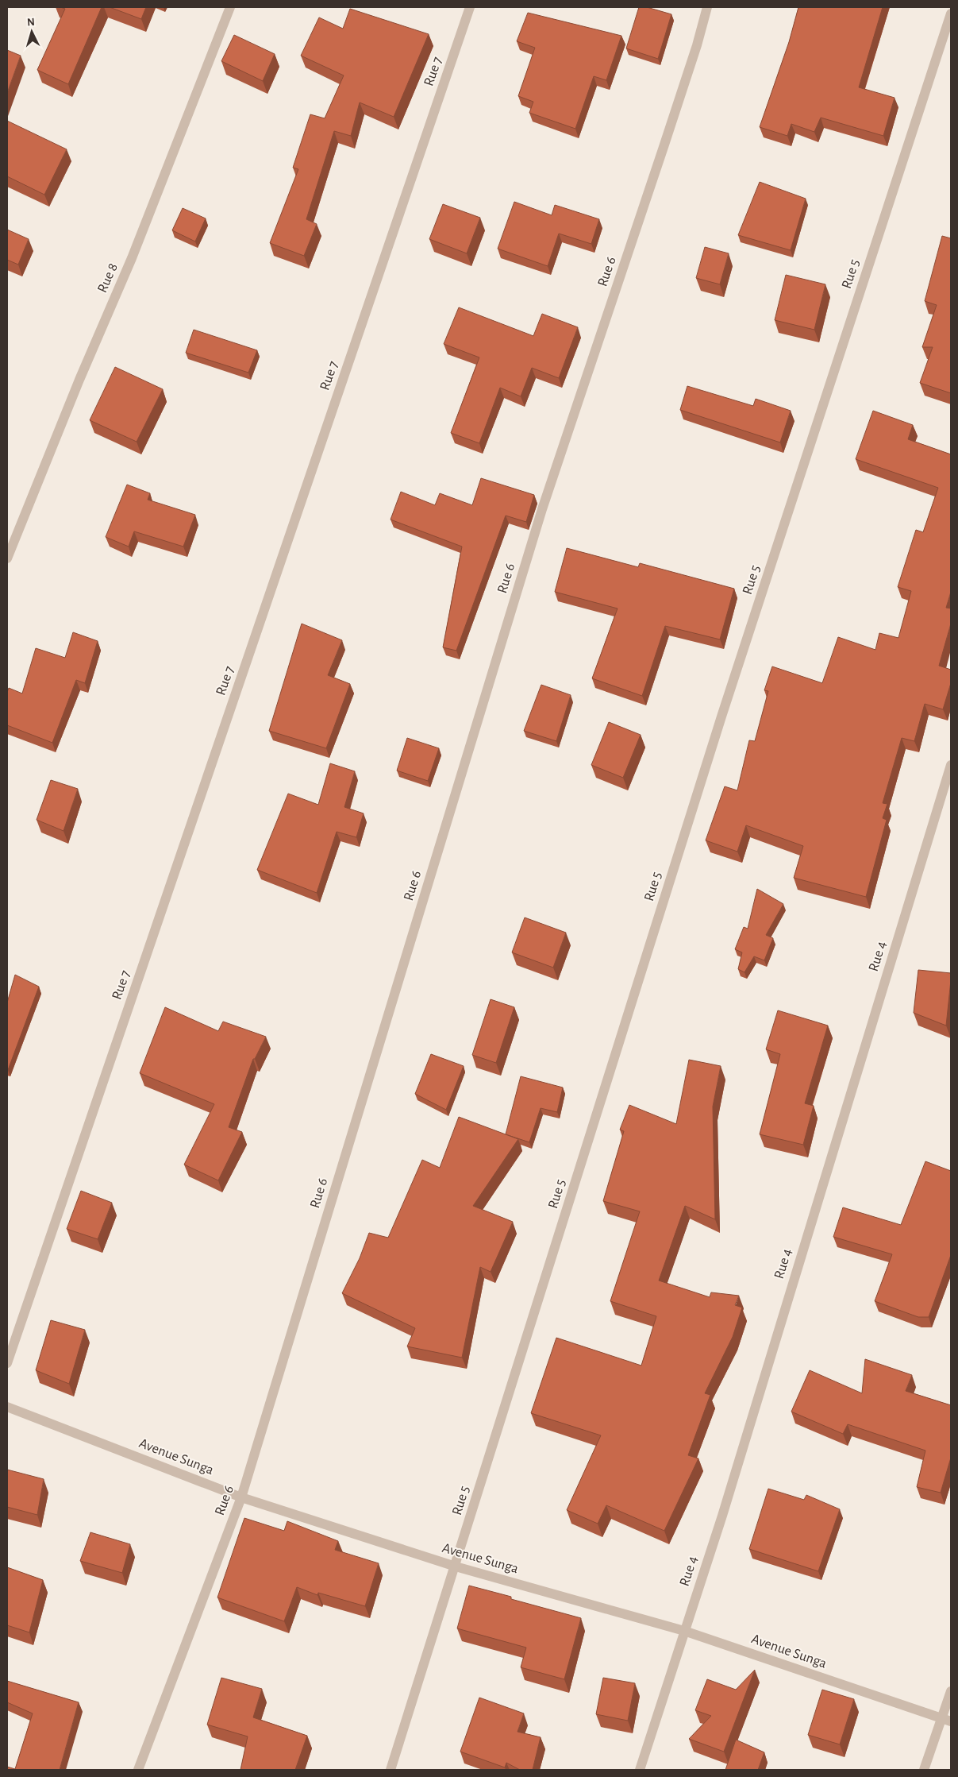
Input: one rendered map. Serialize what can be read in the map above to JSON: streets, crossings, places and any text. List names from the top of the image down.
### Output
{
  "streets": {
    "street": [
      "Rue 7",
      "Rue 6",
      "Rue 5",
      "Rue 8",
      "Rue 4",
      "Avenue Sunga"
    ]
  },
  "crossings": [
    ["Rue 6", "Avenue Sunga"],
    ["Rue 5", "Avenue Sunga"],
    ["Rue 4", "Avenue Sunga"]
  ],
  "north": "top"
}
